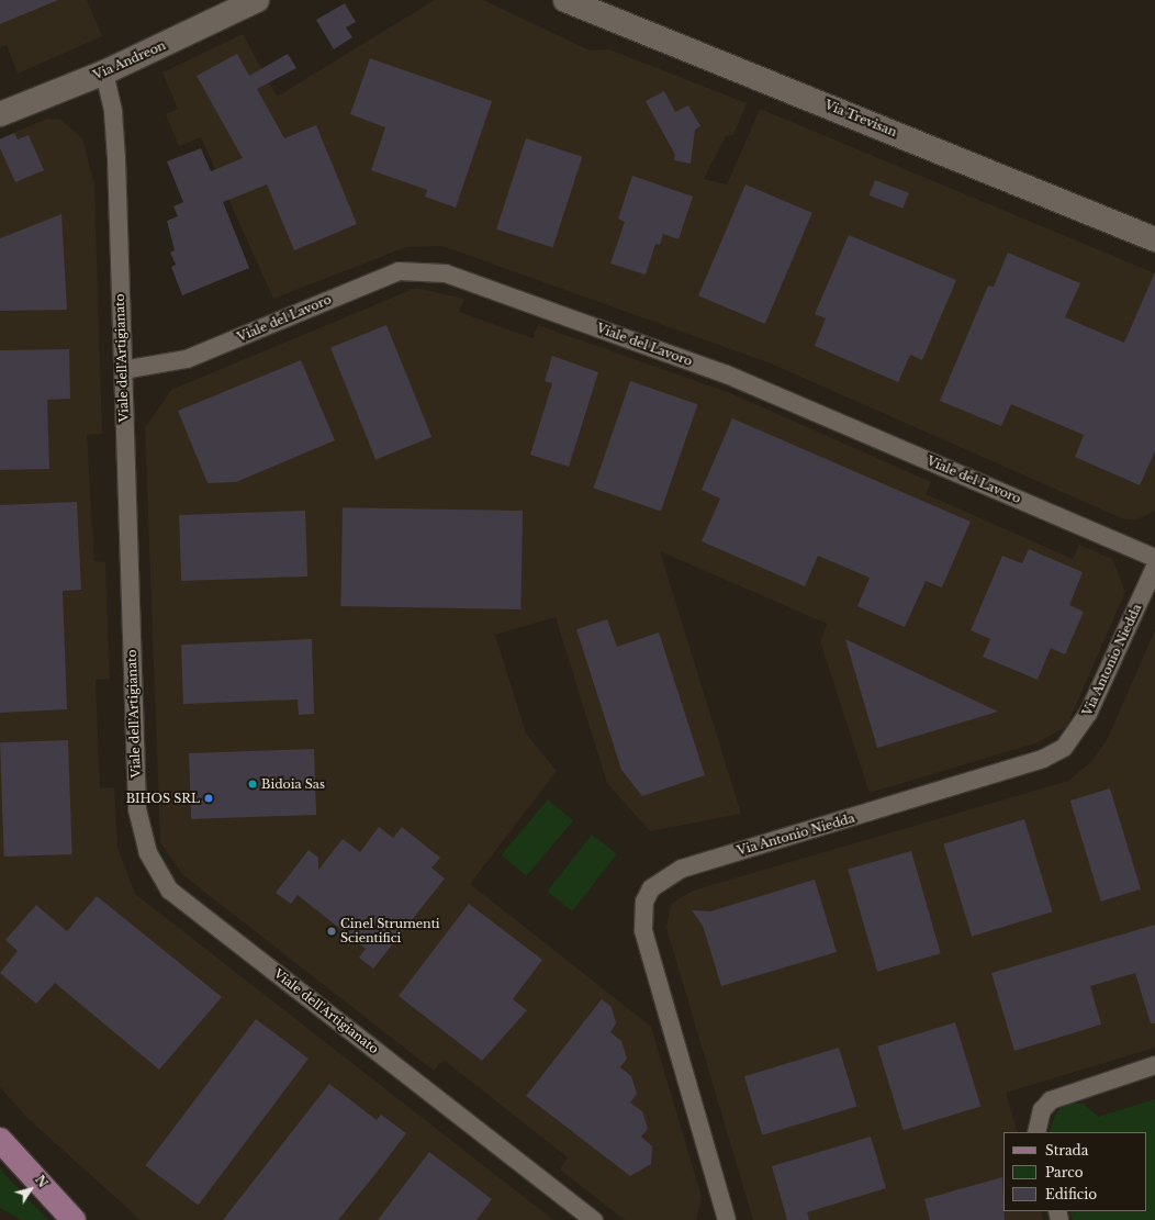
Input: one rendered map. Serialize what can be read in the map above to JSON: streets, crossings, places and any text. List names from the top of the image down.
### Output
{
  "streets": {
    "main road": ["Via Andreon", "Via Trevisan"],
    "street": ["Viale del Lavoro", "Viale dell'Artigianato", "Via Antonio Niedda"]
  },
  "crossings": [
    ["Via Andreon", "Viale dell'Artigianato"],
    ["Viale del Lavoro", "Viale dell'Artigianato"]
  ],
  "places": ["Bidoia Sas", "BIHOS SRL", "Cinel Strumenti Scientifici"],
  "legend": ["Strada", "Parco", "Edificio"],
  "north": "top right"
}
